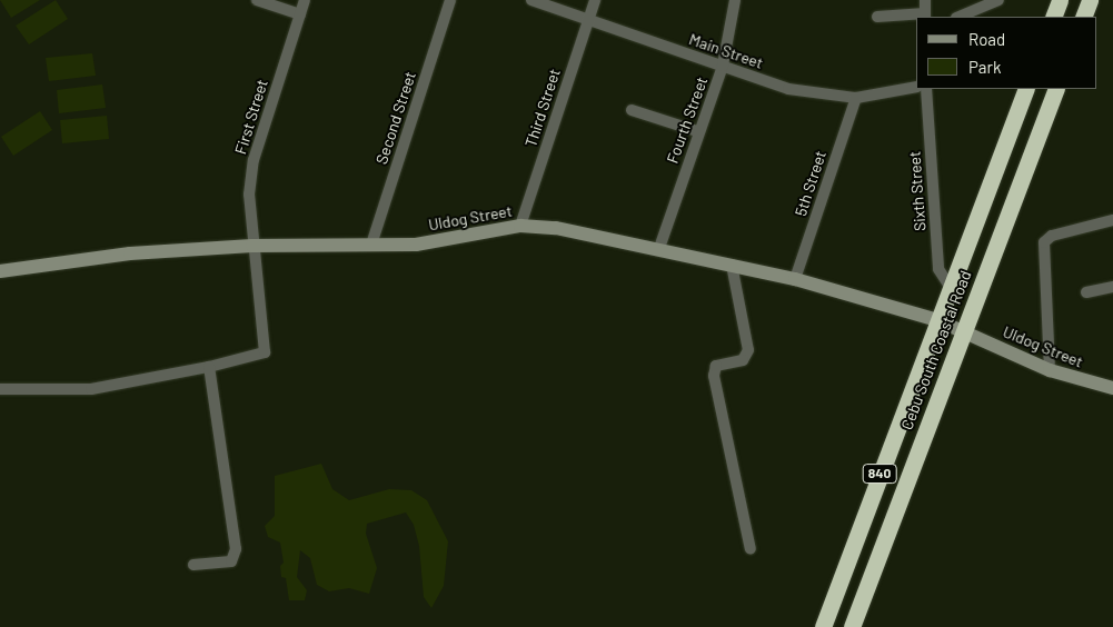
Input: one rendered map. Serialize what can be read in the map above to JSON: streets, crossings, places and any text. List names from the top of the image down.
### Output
{
  "streets": {
    "highway": ["Cebu South Coastal Road", "840"],
    "street": [
      "Main Street",
      "Third Street",
      "First Street",
      "Second Street",
      "Fourth Street",
      "5th Street",
      "Sixth Street",
      "Uldog Street"
    ]
  },
  "crossings": [
    ["Main Street", "Third Street"],
    ["Main Street", "Fourth Street"],
    ["Main Street", "5th Street"],
    ["Third Street", "Uldog Street"],
    ["First Street", "Uldog Street"],
    ["Second Street", "Uldog Street"],
    ["Fourth Street", "Uldog Street"],
    ["5th Street", "Uldog Street"],
    ["Sixth Street", "Cebu South Coastal Road"],
    ["Uldog Street", "Cebu South Coastal Road"]
  ],
  "legend": ["Road", "Park"]
}
